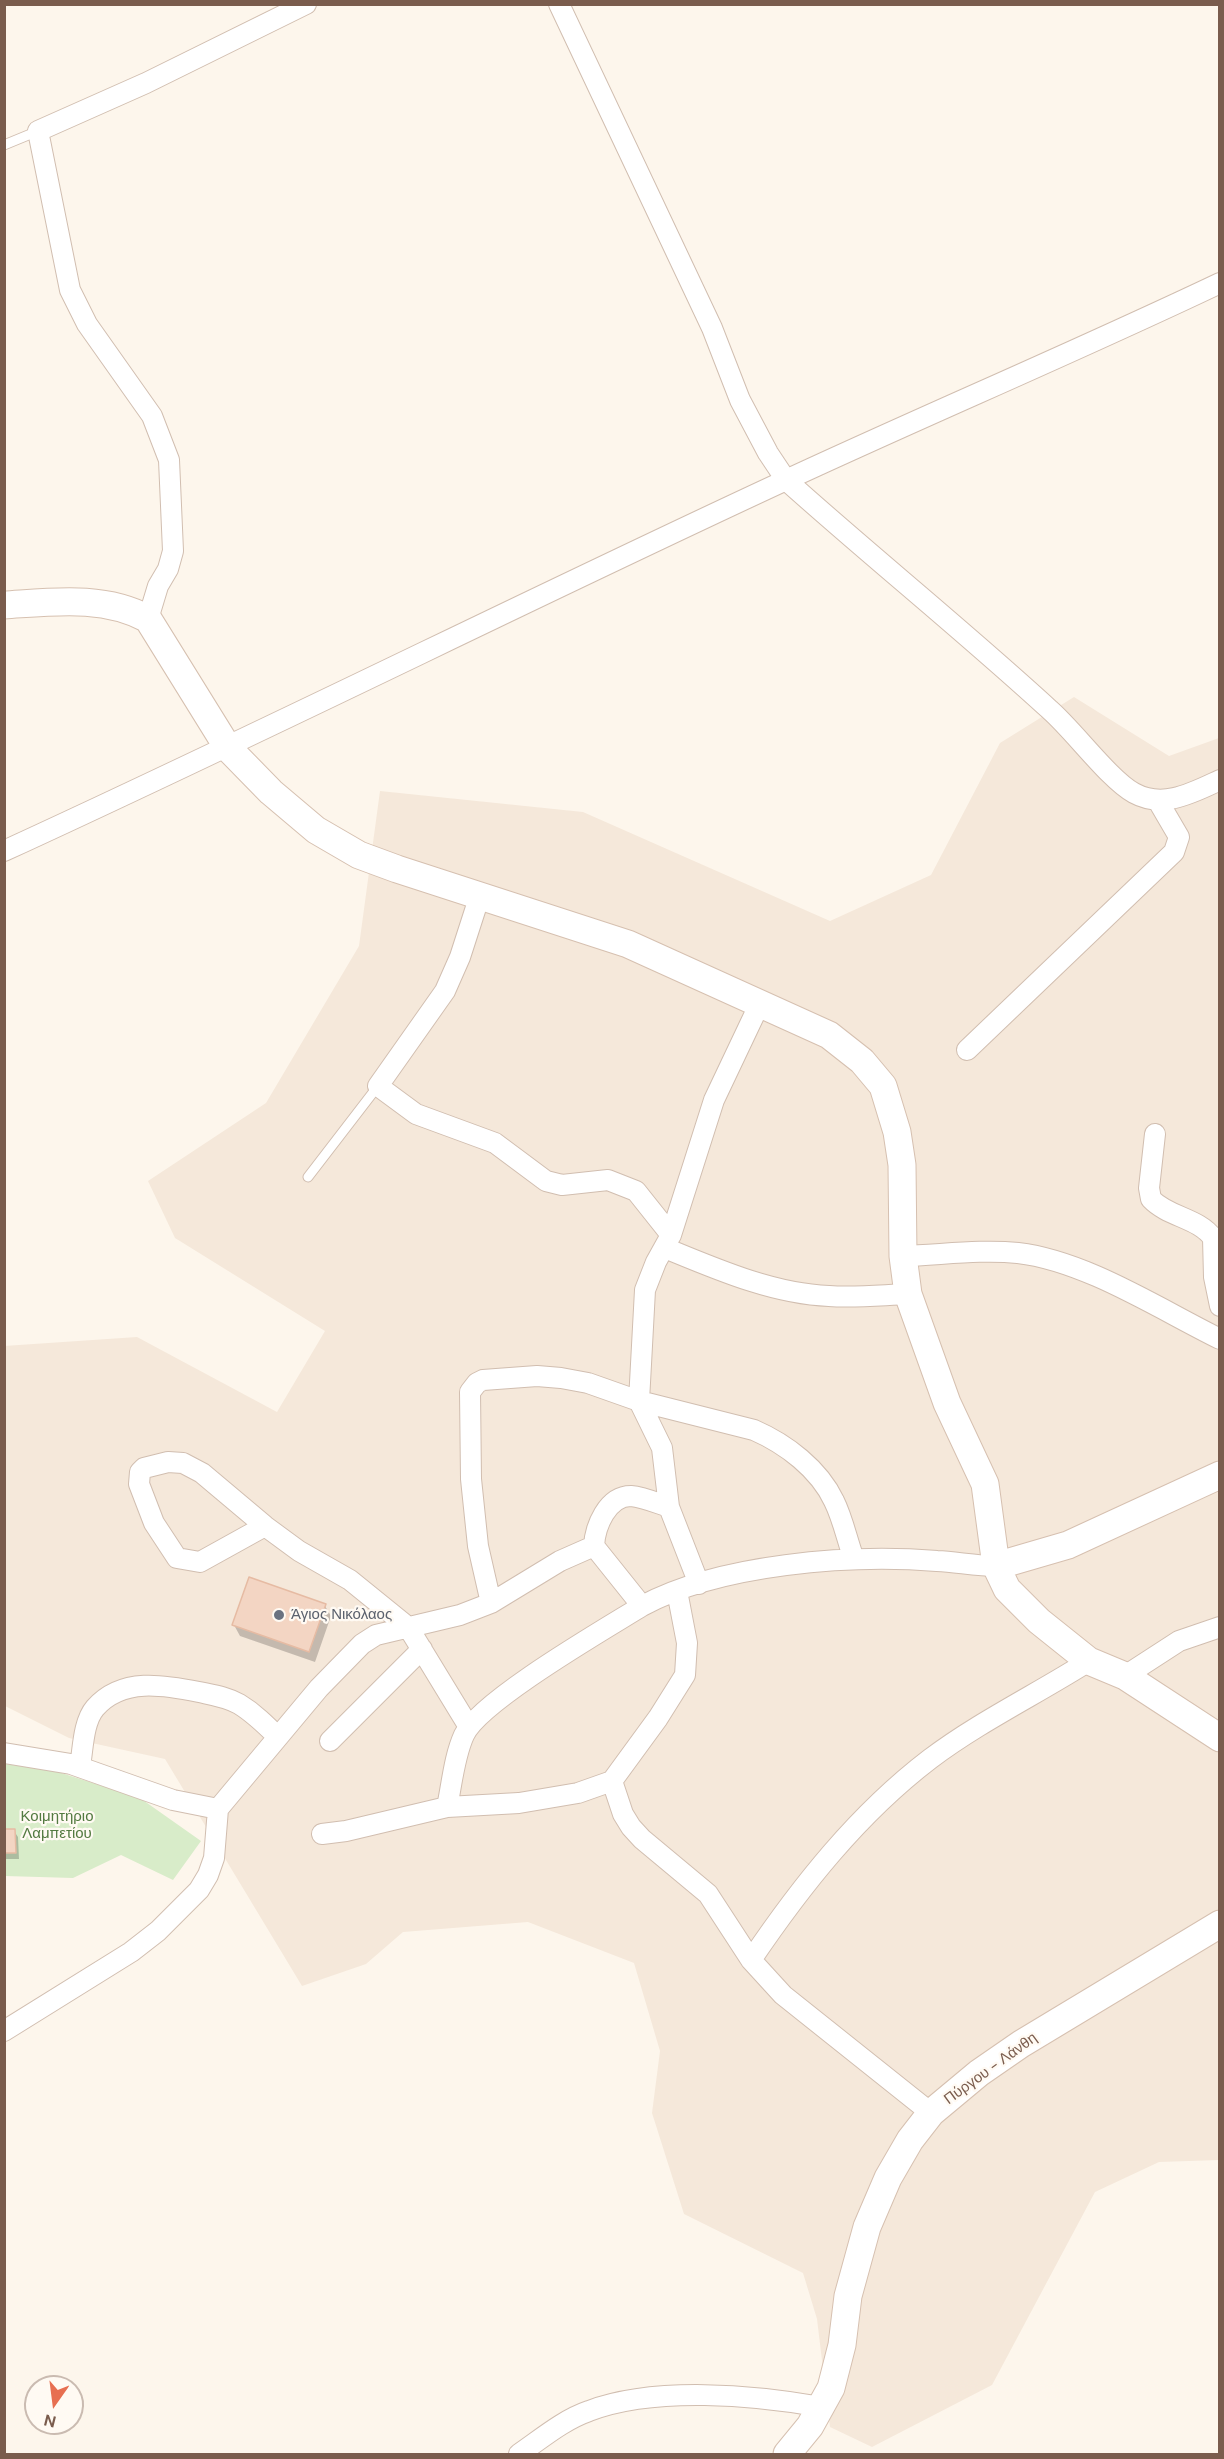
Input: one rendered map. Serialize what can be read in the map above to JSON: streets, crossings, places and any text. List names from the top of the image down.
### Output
{
  "streets": {
    "street": ["Πύργου - Λάνθη"]
  },
  "parks": ["Κοιμητήριο Λαμπετίου"],
  "places": ["Άγιος Νικόλαος"],
  "north": "bottom"
}
